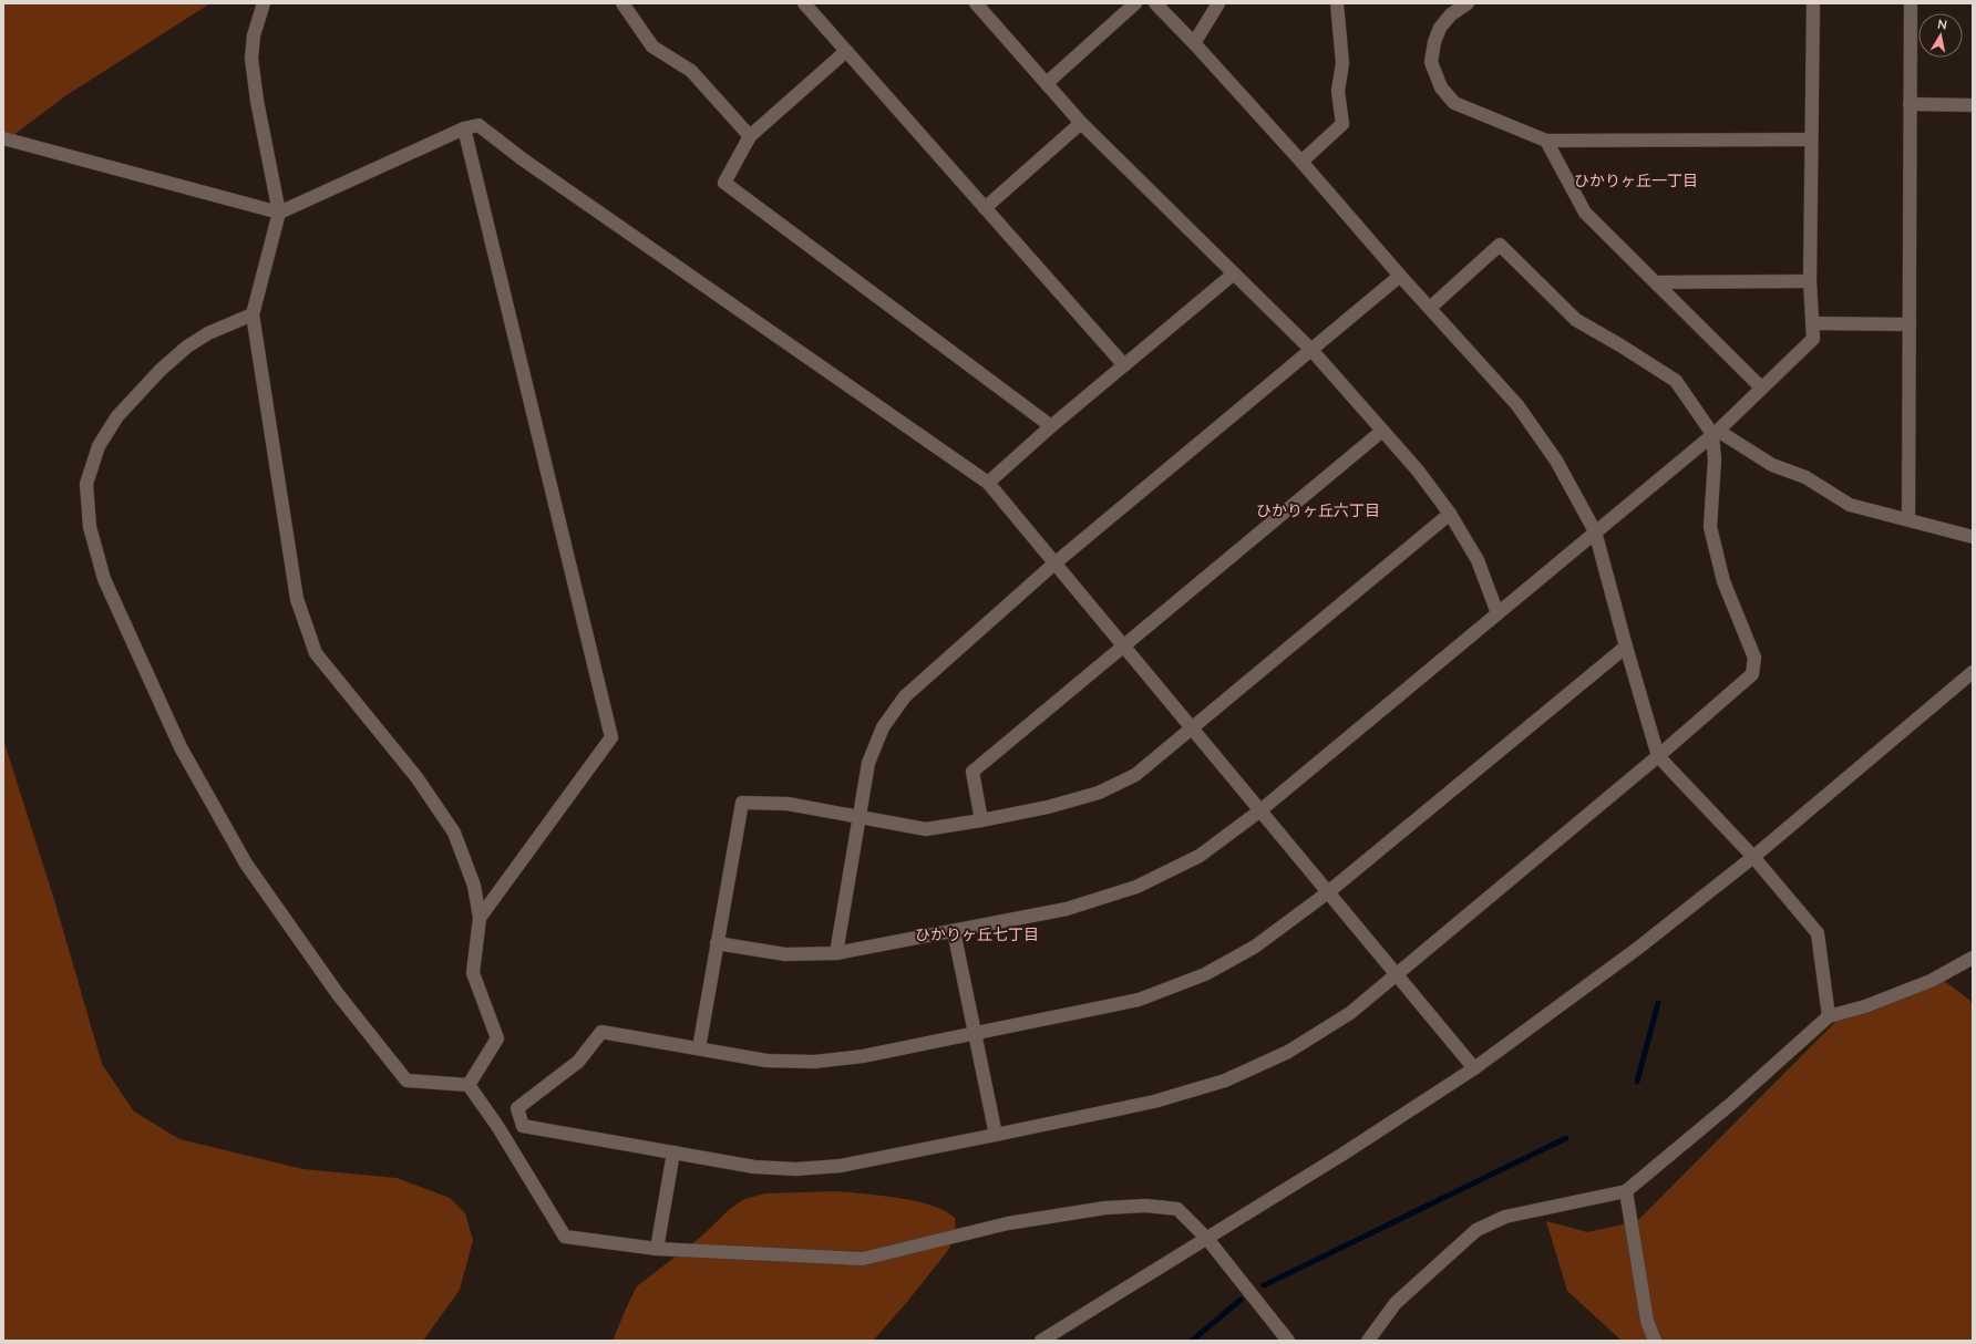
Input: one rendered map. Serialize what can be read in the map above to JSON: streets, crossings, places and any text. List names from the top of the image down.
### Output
{
  "districts": ["ひかりヶ丘一丁目", "ひかりヶ丘六丁目", "ひかりヶ丘七丁目"],
  "north": "top"
}
